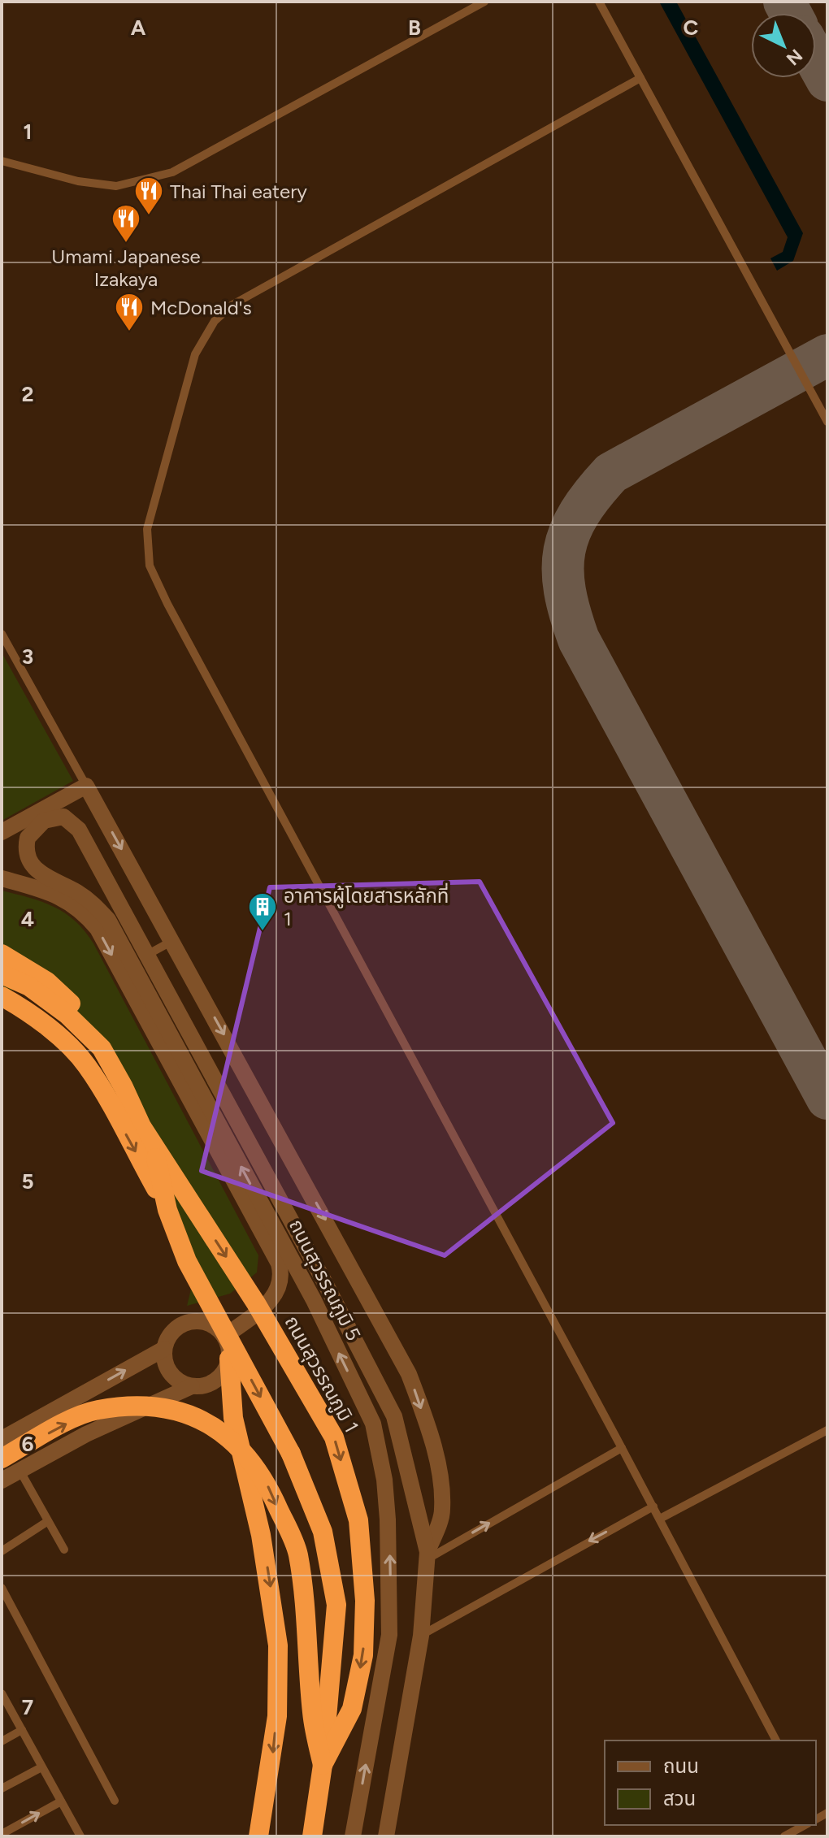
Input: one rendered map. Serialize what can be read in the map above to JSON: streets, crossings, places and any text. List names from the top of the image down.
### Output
{
  "streets": {
    "highway": ["ถนนสุวรรณภูมิ 1"],
    "street": ["ถนนสุวรรณภูมิ 5"]
  },
  "places": {
    "restaurant": ["Thai Thai eatery", "Umami Japanese Izakaya", "McDonald's"],
    "building": ["อาคารผู้โดยสารหลักที่ 1"]
  },
  "legend": ["ถนน", "สวน"],
  "north": "bottom right",
  "grid": {
    "columns": ["A", "B", "C"],
    "rows": [
      "1",
      "2",
      "3",
      "4",
      "5",
      "6",
      "7"
    ]
  }
}
